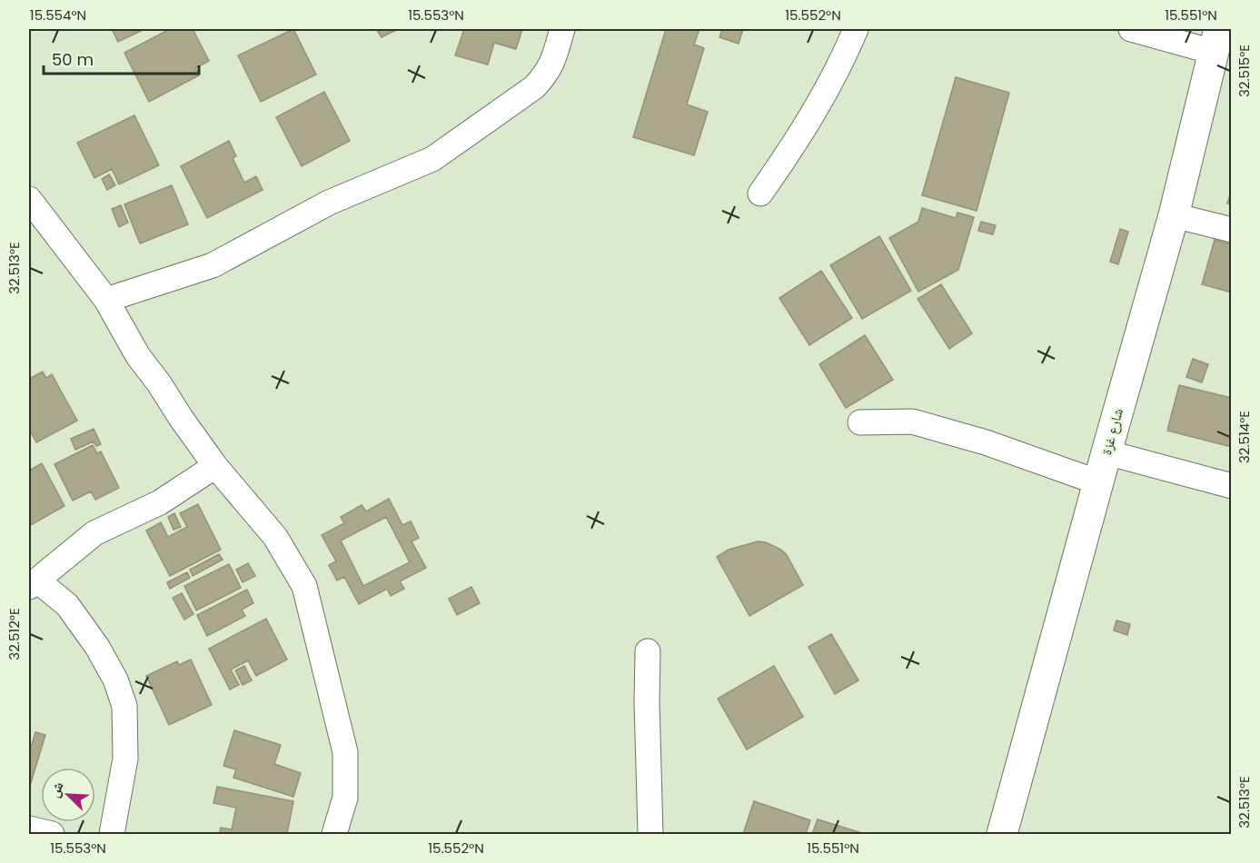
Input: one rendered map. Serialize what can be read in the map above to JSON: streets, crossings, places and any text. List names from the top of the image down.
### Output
{
  "streets": {
    "main road": ["شارع غزة"]
  },
  "scale_bar": "50 m",
  "north": "top left",
  "coordinates": [
    "15.554°N",
    "15.553°N",
    "15.552°N",
    "15.551°N",
    "32.515°E",
    "32.513°E",
    "32.514°E",
    "32.512°E"
  ]
}
